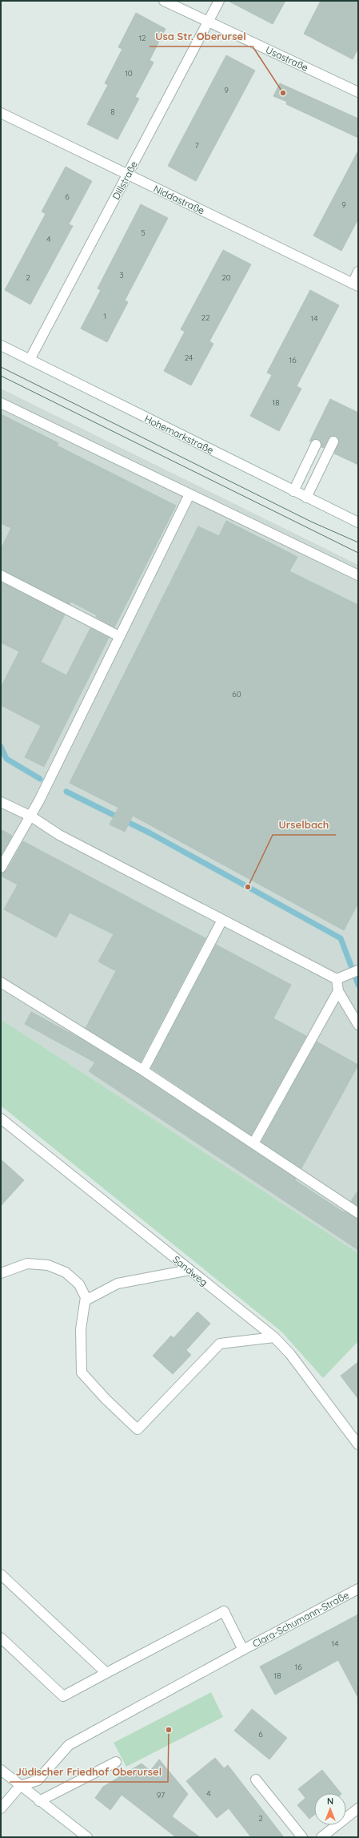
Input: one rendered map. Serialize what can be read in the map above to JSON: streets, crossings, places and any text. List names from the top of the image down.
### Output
{
  "streets": {
    "street": [
      "Usastraße",
      "Dillstraße",
      "Niddastraße",
      "Hohemarkstraße",
      "Sandweg",
      "Clara-Schumann-Straße"
    ]
  },
  "crossings": [
    ["Usastraße", "Dillstraße"],
    ["Dillstraße", "Niddastraße"],
    ["Dillstraße", "Hohemarkstraße"]
  ],
  "places": ["Usa Str. Oberursel", "Urselbach", "Jüdischer Friedhof Oberursel"],
  "house_numbers": [
    "12",
    "10",
    "9",
    "8",
    "7",
    "6",
    "9",
    "5",
    "4",
    "3",
    "2",
    "20",
    "1",
    "22",
    "14",
    "24",
    "16",
    "18",
    "60",
    "14",
    "16",
    "18",
    "6",
    "4",
    "97",
    "2"
  ],
  "north": "top"
}
